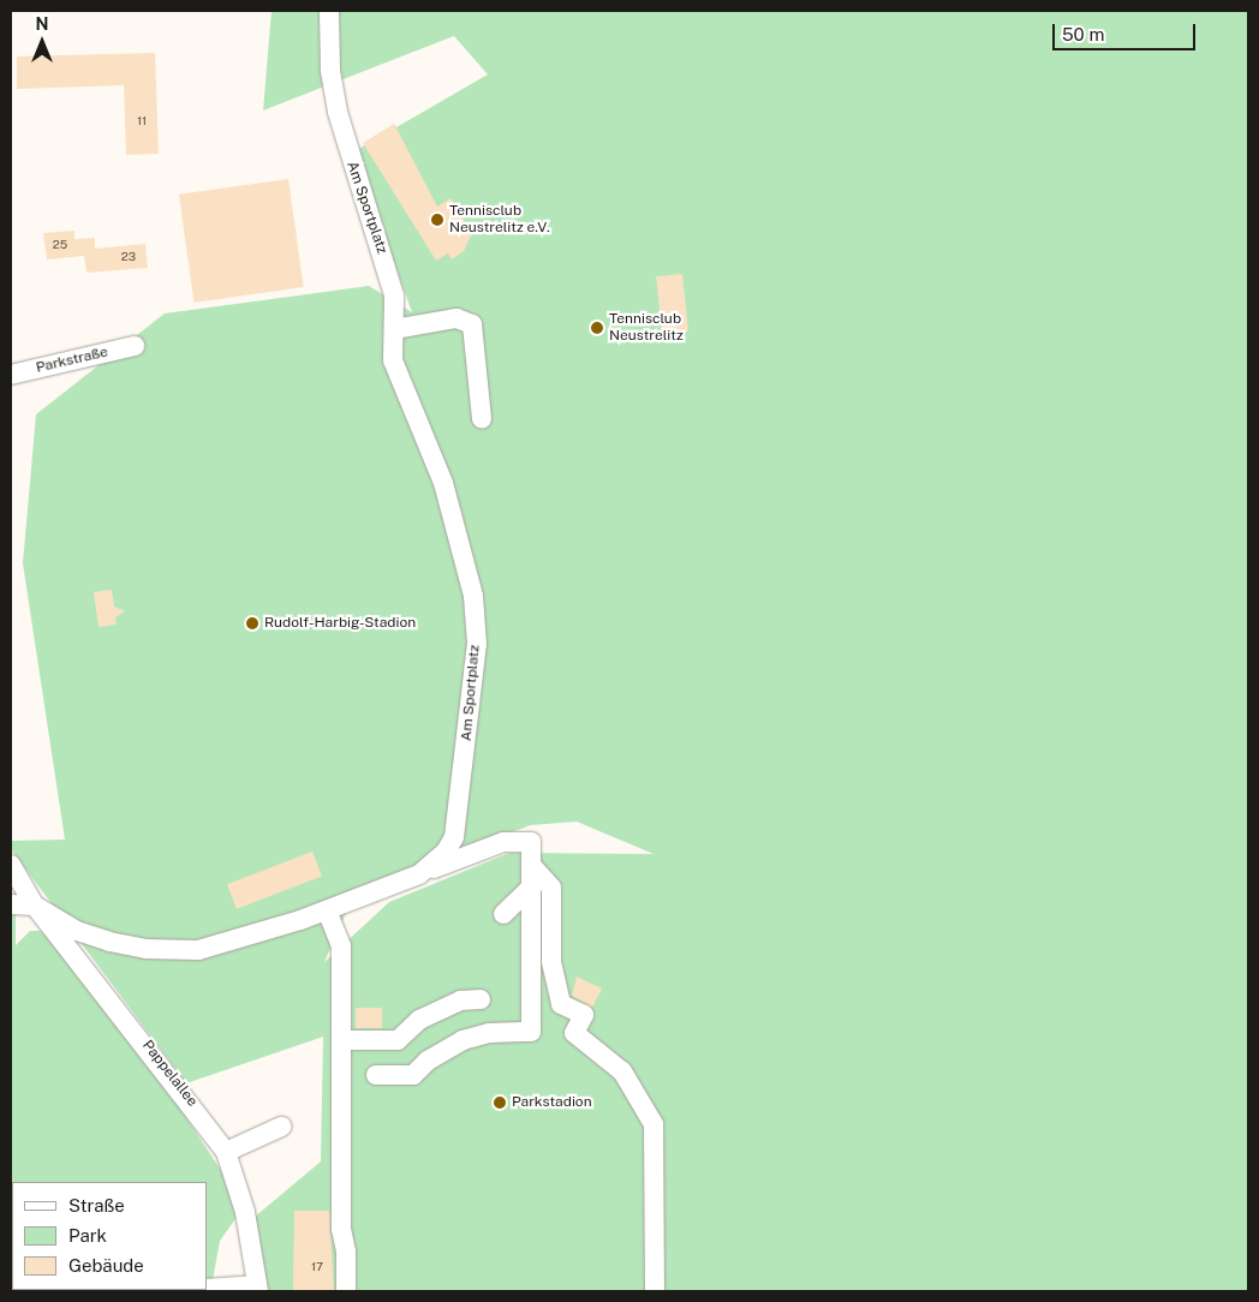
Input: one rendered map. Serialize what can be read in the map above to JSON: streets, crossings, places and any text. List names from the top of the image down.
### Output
{
  "streets": {
    "lane": ["Am Sportplatz", "Parkstraße", "Pappelallee"]
  },
  "crossings": [
    ["Am Sportplatz", "Pappelallee"]
  ],
  "places": [
    "Tennisclub Neustrelitz e.V.",
    "Tennisclub Neustrelitz",
    "Rudolf-Harbig-Stadion",
    "Parkstadion"
  ],
  "house_numbers": [
    "11",
    "25",
    "23",
    "17"
  ],
  "legend": ["Straße", "Park", "Gebäude"],
  "scale_bar": "50 m",
  "north": "top"
}
